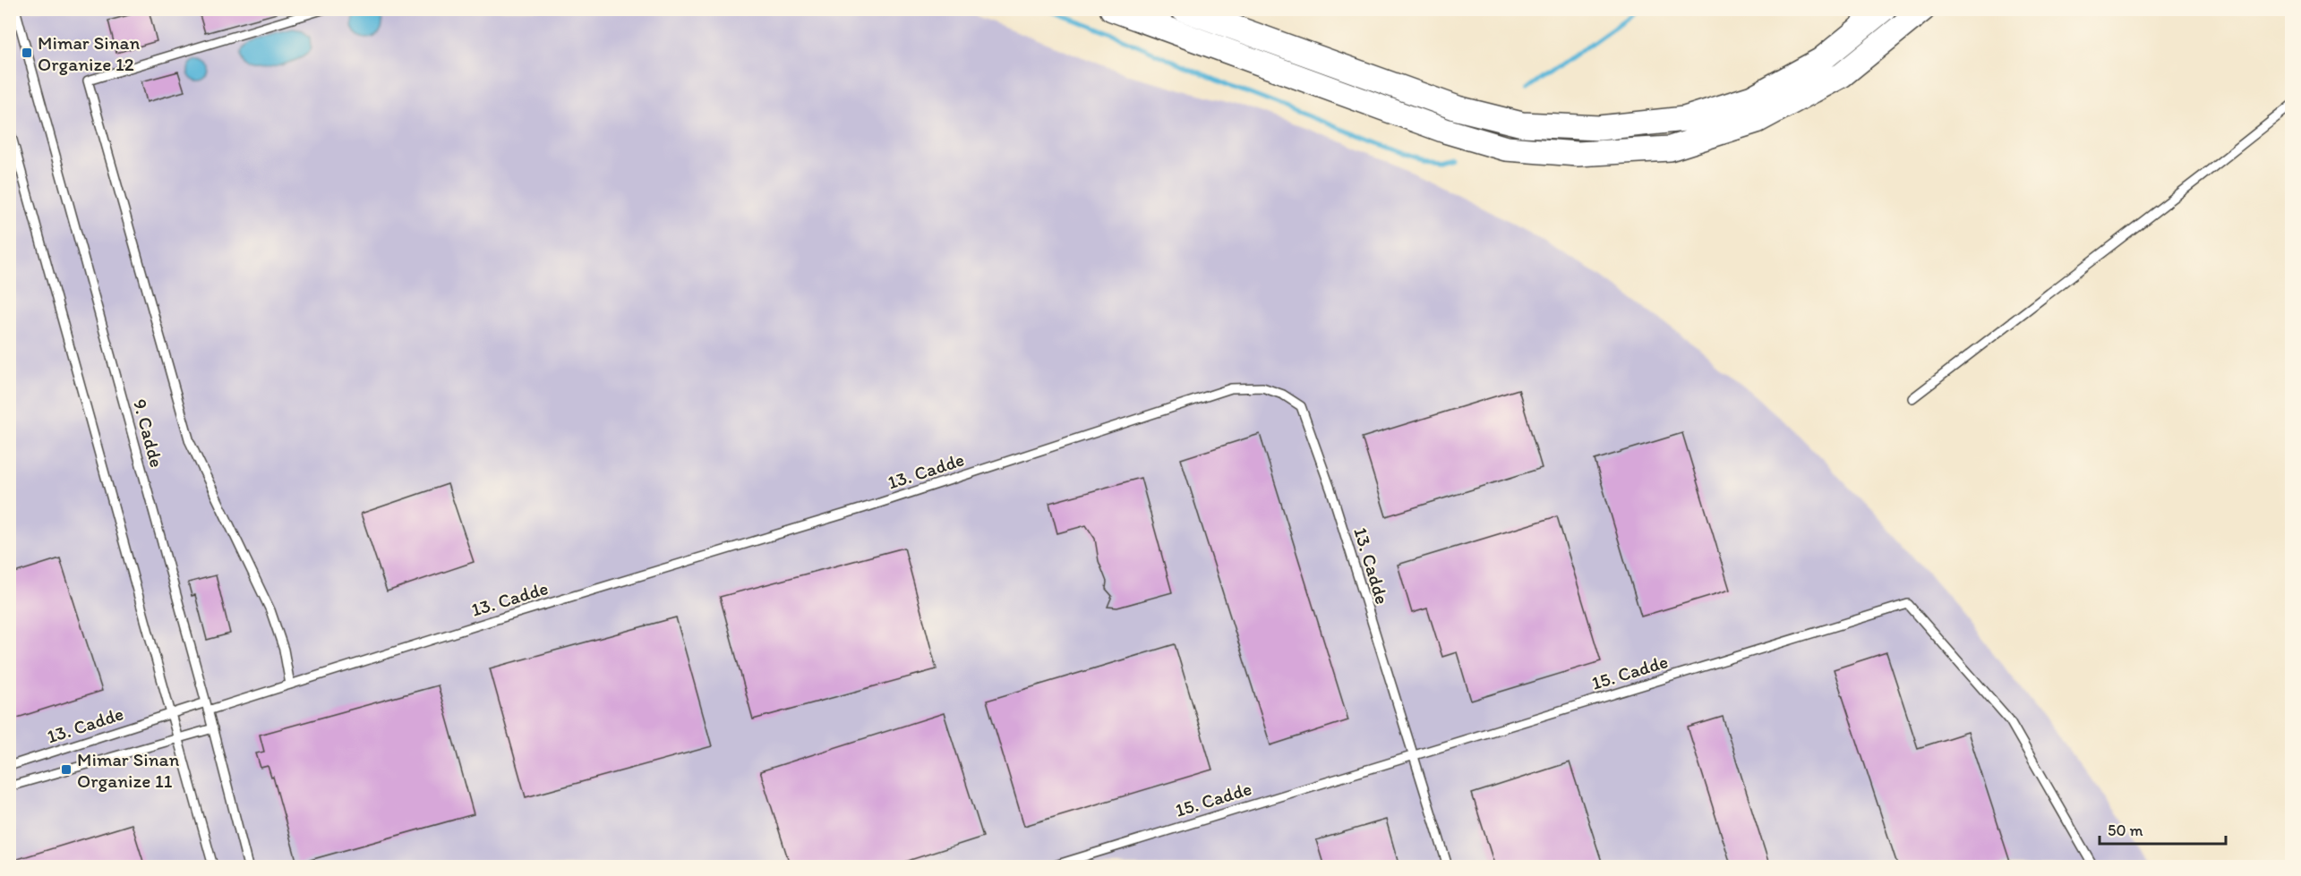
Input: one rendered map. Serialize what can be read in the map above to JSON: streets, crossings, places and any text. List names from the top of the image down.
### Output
{
  "streets": {
    "lane": ["9. Cadde", "13. Cadde", "15. Cadde"]
  },
  "crossings": [
    ["9. Cadde", "13. Cadde"],
    ["13. Cadde", "15. Cadde"]
  ],
  "places": {
    "transit": ["Mimar Sinan Organize 12", "Mimar Sinan Organize 11"]
  },
  "scale_bar": "50 m"
}
